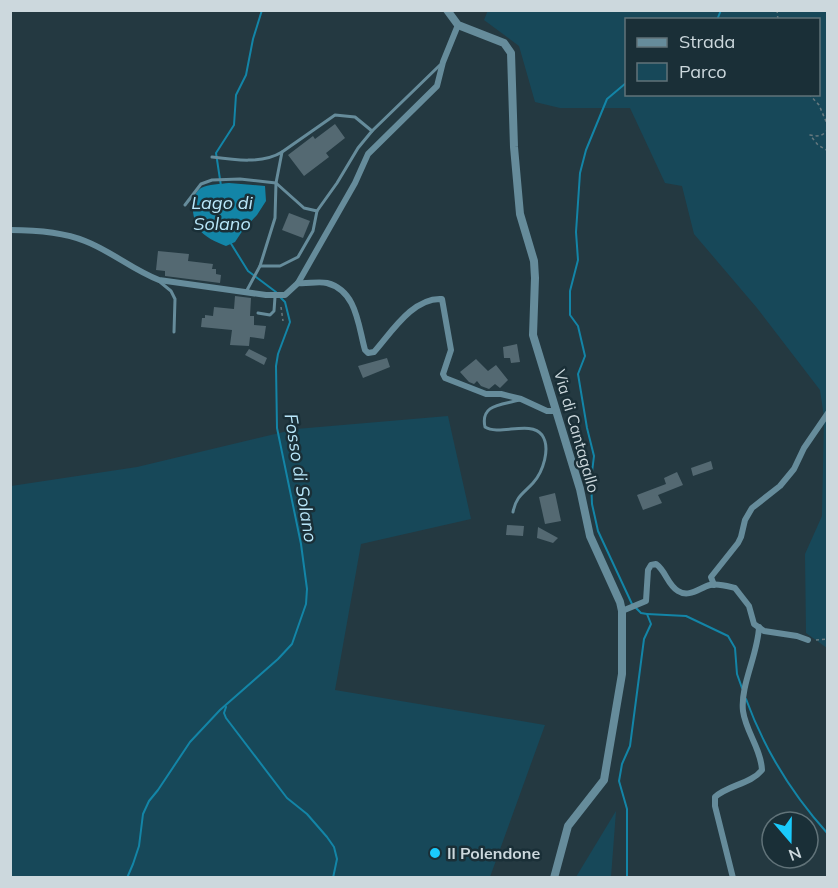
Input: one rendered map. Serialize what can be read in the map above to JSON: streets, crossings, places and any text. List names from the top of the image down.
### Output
{
  "streets": {
    "street": ["Via di Cantagallo"]
  },
  "water": ["Lago di Solano", "Fosso di Solano"],
  "places": ["Il Polendone"],
  "legend": ["Strada", "Parco"],
  "north": "bottom"
}
